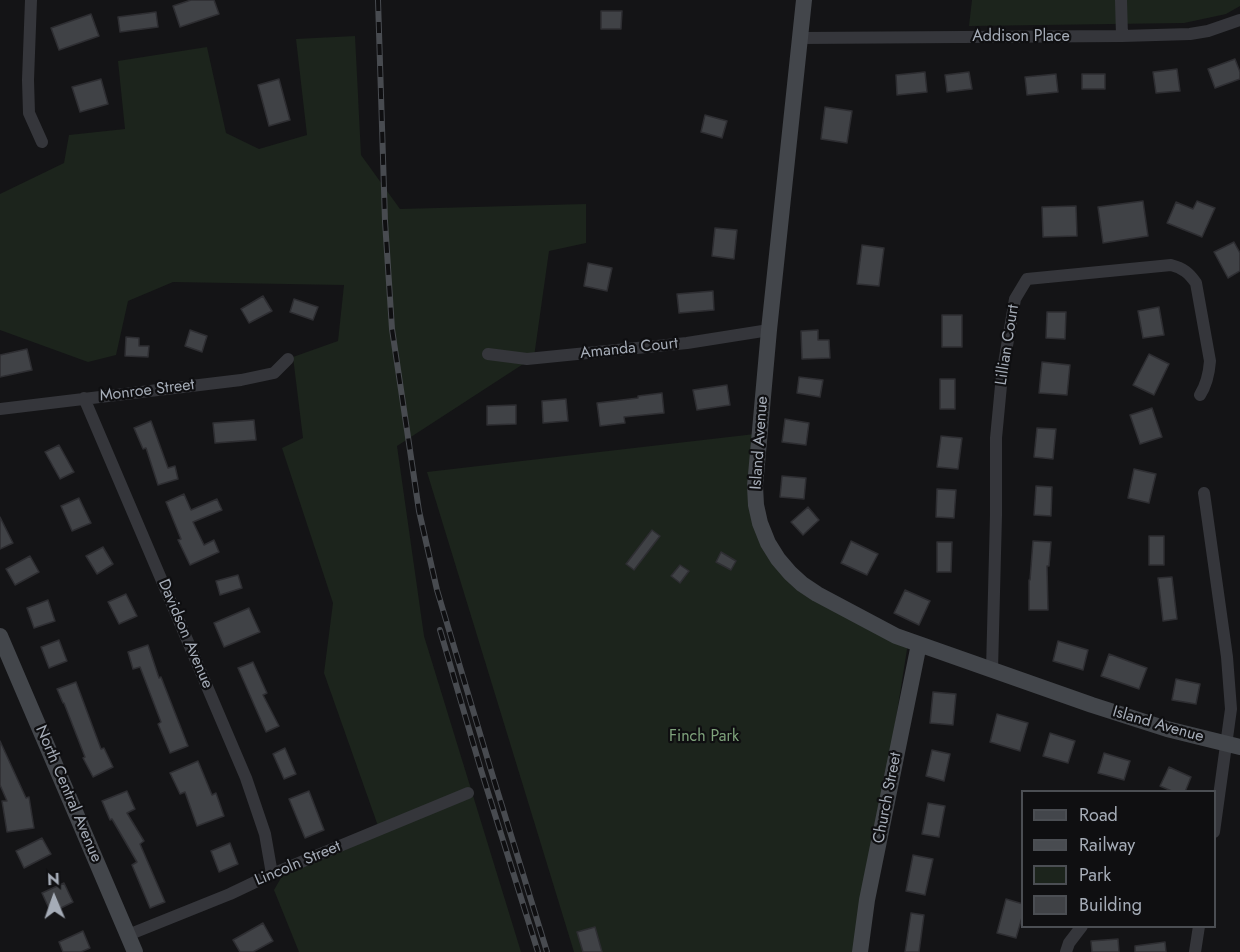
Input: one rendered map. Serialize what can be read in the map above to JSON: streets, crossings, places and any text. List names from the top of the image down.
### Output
{
  "streets": {
    "street": [
      "Addison Place",
      "Lillian Court",
      "Amanda Court",
      "Monroe Street",
      "Island Avenue",
      "Davidson Avenue",
      "North Central Avenue",
      "Church Street",
      "Lincoln Street"
    ]
  },
  "crossings": [
    ["Addison Place", "Island Avenue"],
    ["Lillian Court", "Island Avenue"],
    ["Amanda Court", "Island Avenue"],
    ["Monroe Street", "Davidson Avenue"],
    ["Island Avenue", "Church Street"],
    ["Davidson Avenue", "Lincoln Street"],
    ["North Central Avenue", "Lincoln Street"]
  ],
  "parks": ["Finch Park"],
  "legend": [
    "Road",
    "Railway",
    "Park",
    "Building"
  ],
  "north": "top"
}
